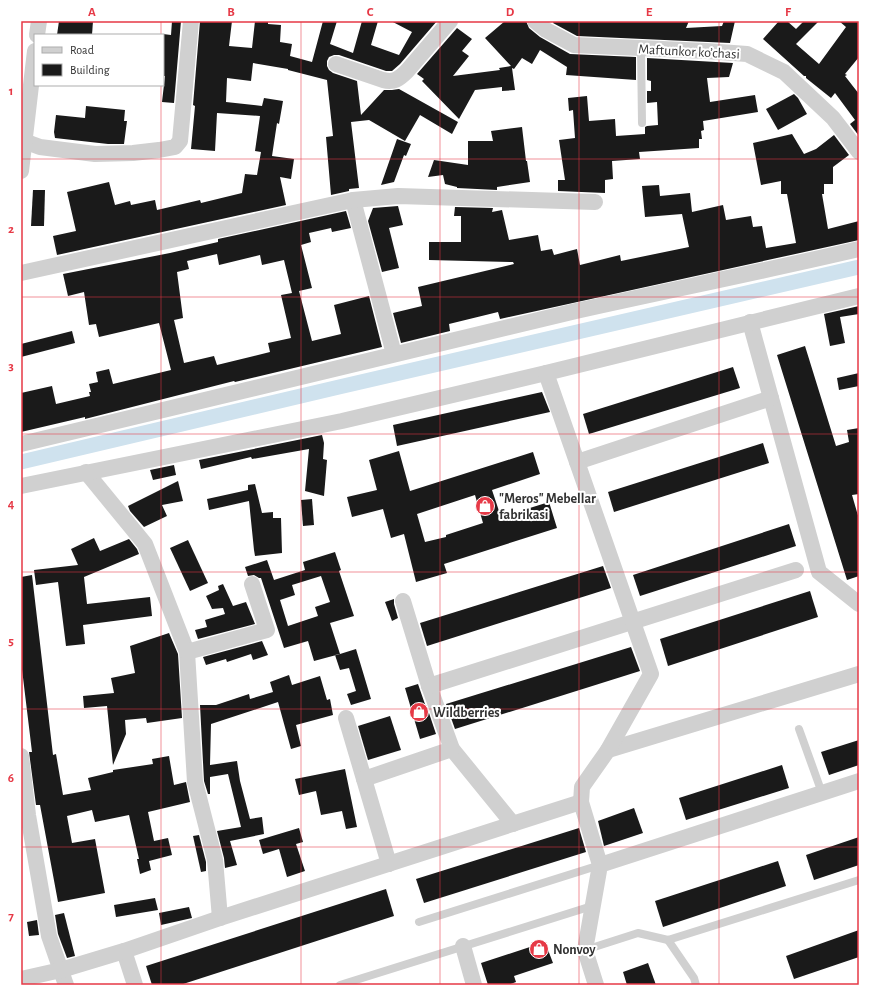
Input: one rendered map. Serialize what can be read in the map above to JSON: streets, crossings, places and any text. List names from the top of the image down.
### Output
{
  "streets": {
    "street": ["Maftunkor ko’chasi"]
  },
  "places": {
    "shop": ["\"Meros\" Mebellar fabrikasi", "Wildberries", "Nonvoy"]
  },
  "legend": ["Road", "Building"],
  "grid": {
    "columns": [
      "A",
      "B",
      "C",
      "D",
      "E",
      "F"
    ],
    "rows": [
      "1",
      "2",
      "3",
      "4",
      "5",
      "6",
      "7"
    ]
  }
}
